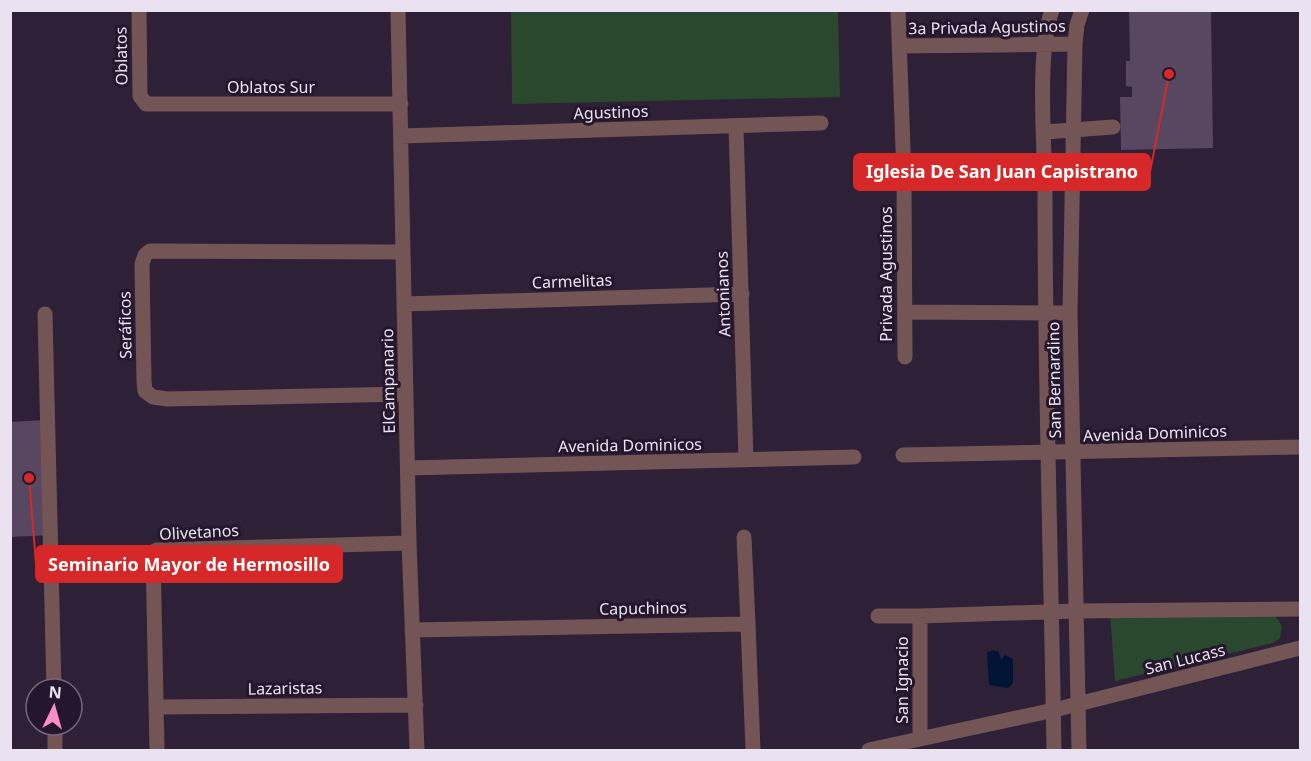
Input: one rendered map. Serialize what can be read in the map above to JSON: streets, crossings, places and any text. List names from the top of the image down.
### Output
{
  "streets": {
    "street": [
      "3a Privada Agustinos",
      "Oblatos",
      "Oblatos Sur",
      "Agustinos",
      "Privada Agustinos",
      "Carmelitas",
      "Antonianos",
      "Seráficos",
      "San Bernardino",
      "ElCampanario",
      "Avenida Dominicos",
      "Olivetanos",
      "Capuchinos",
      "San Lucass",
      "San Ignacio",
      "Lazaristas"
    ]
  },
  "crossings": [
    ["3a Privada Agustinos", "Privada Agustinos"],
    ["3a Privada Agustinos", "San Bernardino"],
    ["Oblatos", "Oblatos Sur"],
    ["Oblatos Sur", "ElCampanario"],
    ["Agustinos", "Antonianos"],
    ["Agustinos", "ElCampanario"],
    ["Carmelitas", "Antonianos"],
    ["Carmelitas", "ElCampanario"],
    ["Antonianos", "Avenida Dominicos"],
    ["Seráficos", "ElCampanario"],
    ["San Bernardino", "Avenida Dominicos"],
    ["San Bernardino", "San Lucass"],
    ["San Bernardino", "San Ignacio"],
    ["ElCampanario", "Avenida Dominicos"],
    ["ElCampanario", "Olivetanos"],
    ["ElCampanario", "Capuchinos"],
    ["ElCampanario", "Lazaristas"],
    ["Olivetanos", "Lazaristas"],
    ["San Lucass", "San Ignacio"]
  ],
  "places": ["Iglesia De San Juan Capistrano", "Seminario Mayor de Hermosillo"],
  "north": "top"
}
